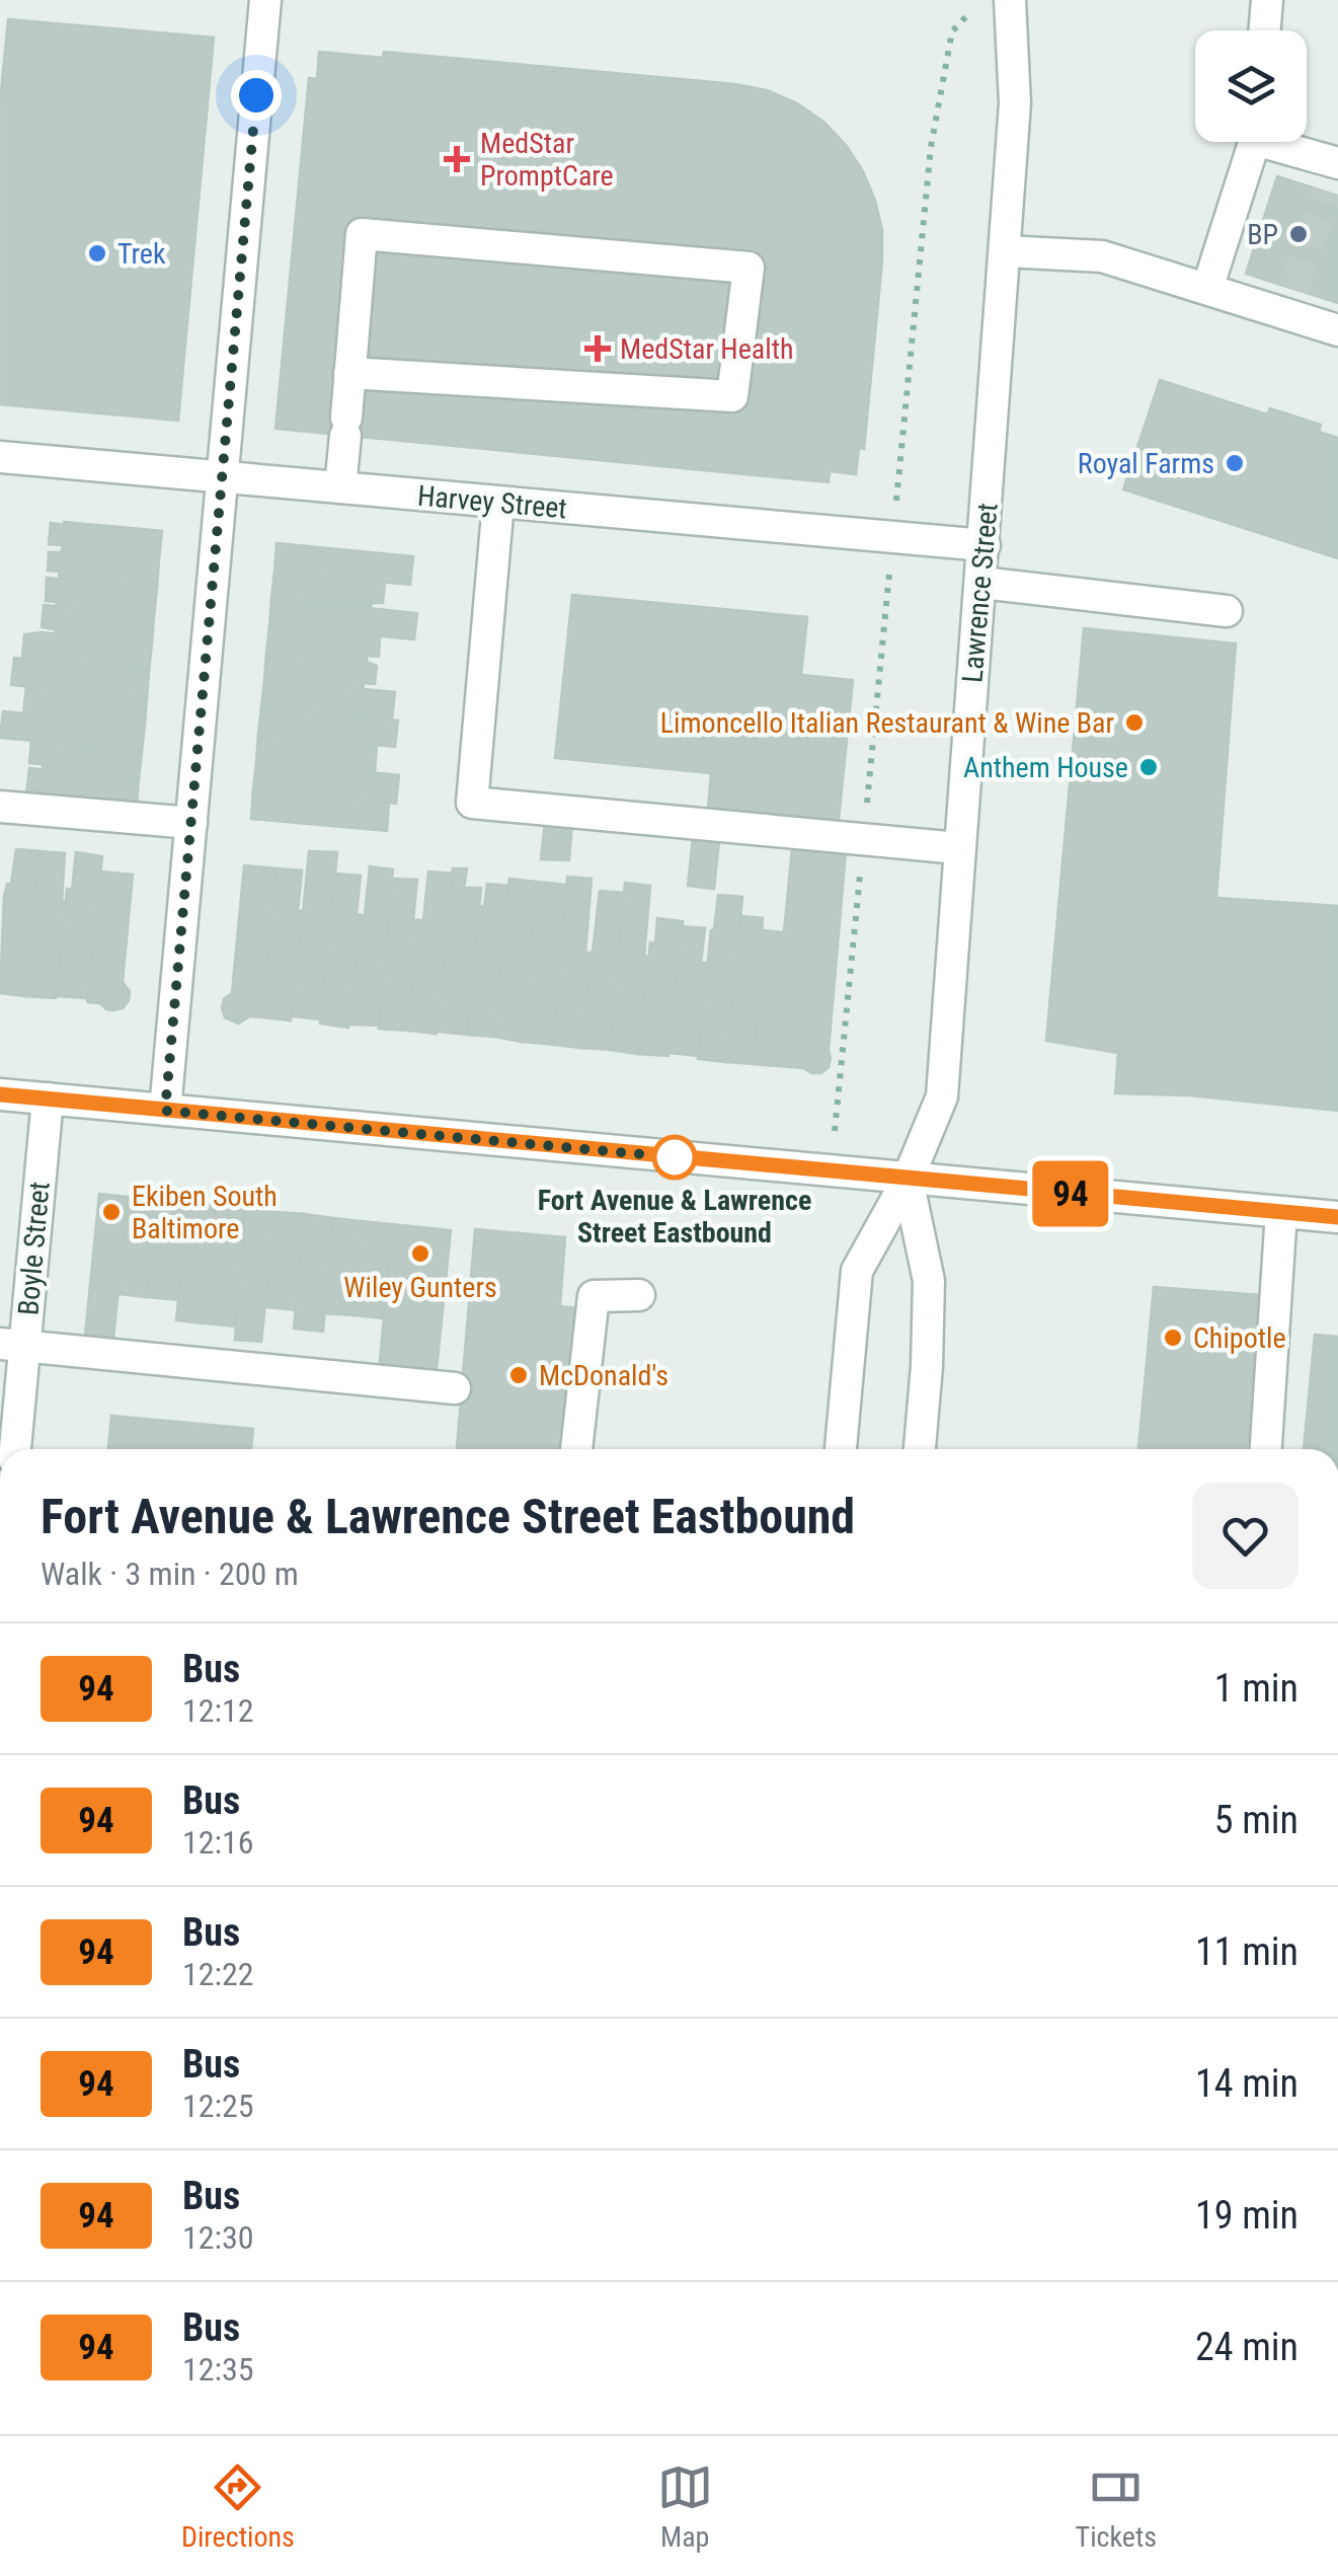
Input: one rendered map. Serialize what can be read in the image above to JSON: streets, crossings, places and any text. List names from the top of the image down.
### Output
{
  "streets": {
    "street": ["Harvey Street", "Lawrence Street", "Boyle Street"]
  },
  "crossings": [
    ["Harvey Street", "Lawrence Street"]
  ],
  "places": {
    "health": ["MedStar PromptCare", "MedStar Health"],
    "other": [
      "BP",
      "Trek",
      "Royal Farms",
      "Limoncello Italian Restaurant & Wine Bar",
      "Anthem House",
      "Fort Avenue & Lawrence Street Eastbound",
      "Ekiben South Baltimore",
      "Wiley Gunters",
      "Chipotle",
      "McDonald's"
    ]
  },
  "lines": ["bus line 94"],
  "page": {
    "on_map": "94",
    "heading": ["Fort Avenue & Lawrence Street Eastbound", "Walk · 3 min · 200 m"],
    "list": [
      {
        "mark": "94",
        "name": "Bus",
        "note": "12:12",
        "value": "1 min"
      },
      {
        "mark": "94",
        "name": "Bus",
        "note": "12:16",
        "value": "5 min"
      },
      {
        "mark": "94",
        "name": "Bus",
        "note": "12:22",
        "value": "11 min"
      },
      {
        "mark": "94",
        "name": "Bus",
        "note": "12:25",
        "value": "14 min"
      },
      {
        "mark": "94",
        "name": "Bus",
        "note": "12:30",
        "value": "19 min"
      },
      {
        "mark": "94",
        "name": "Bus",
        "note": "12:35",
        "value": "24 min"
      }
    ],
    "tabs": ["Directions", "Map", "Tickets"]
  }
}
